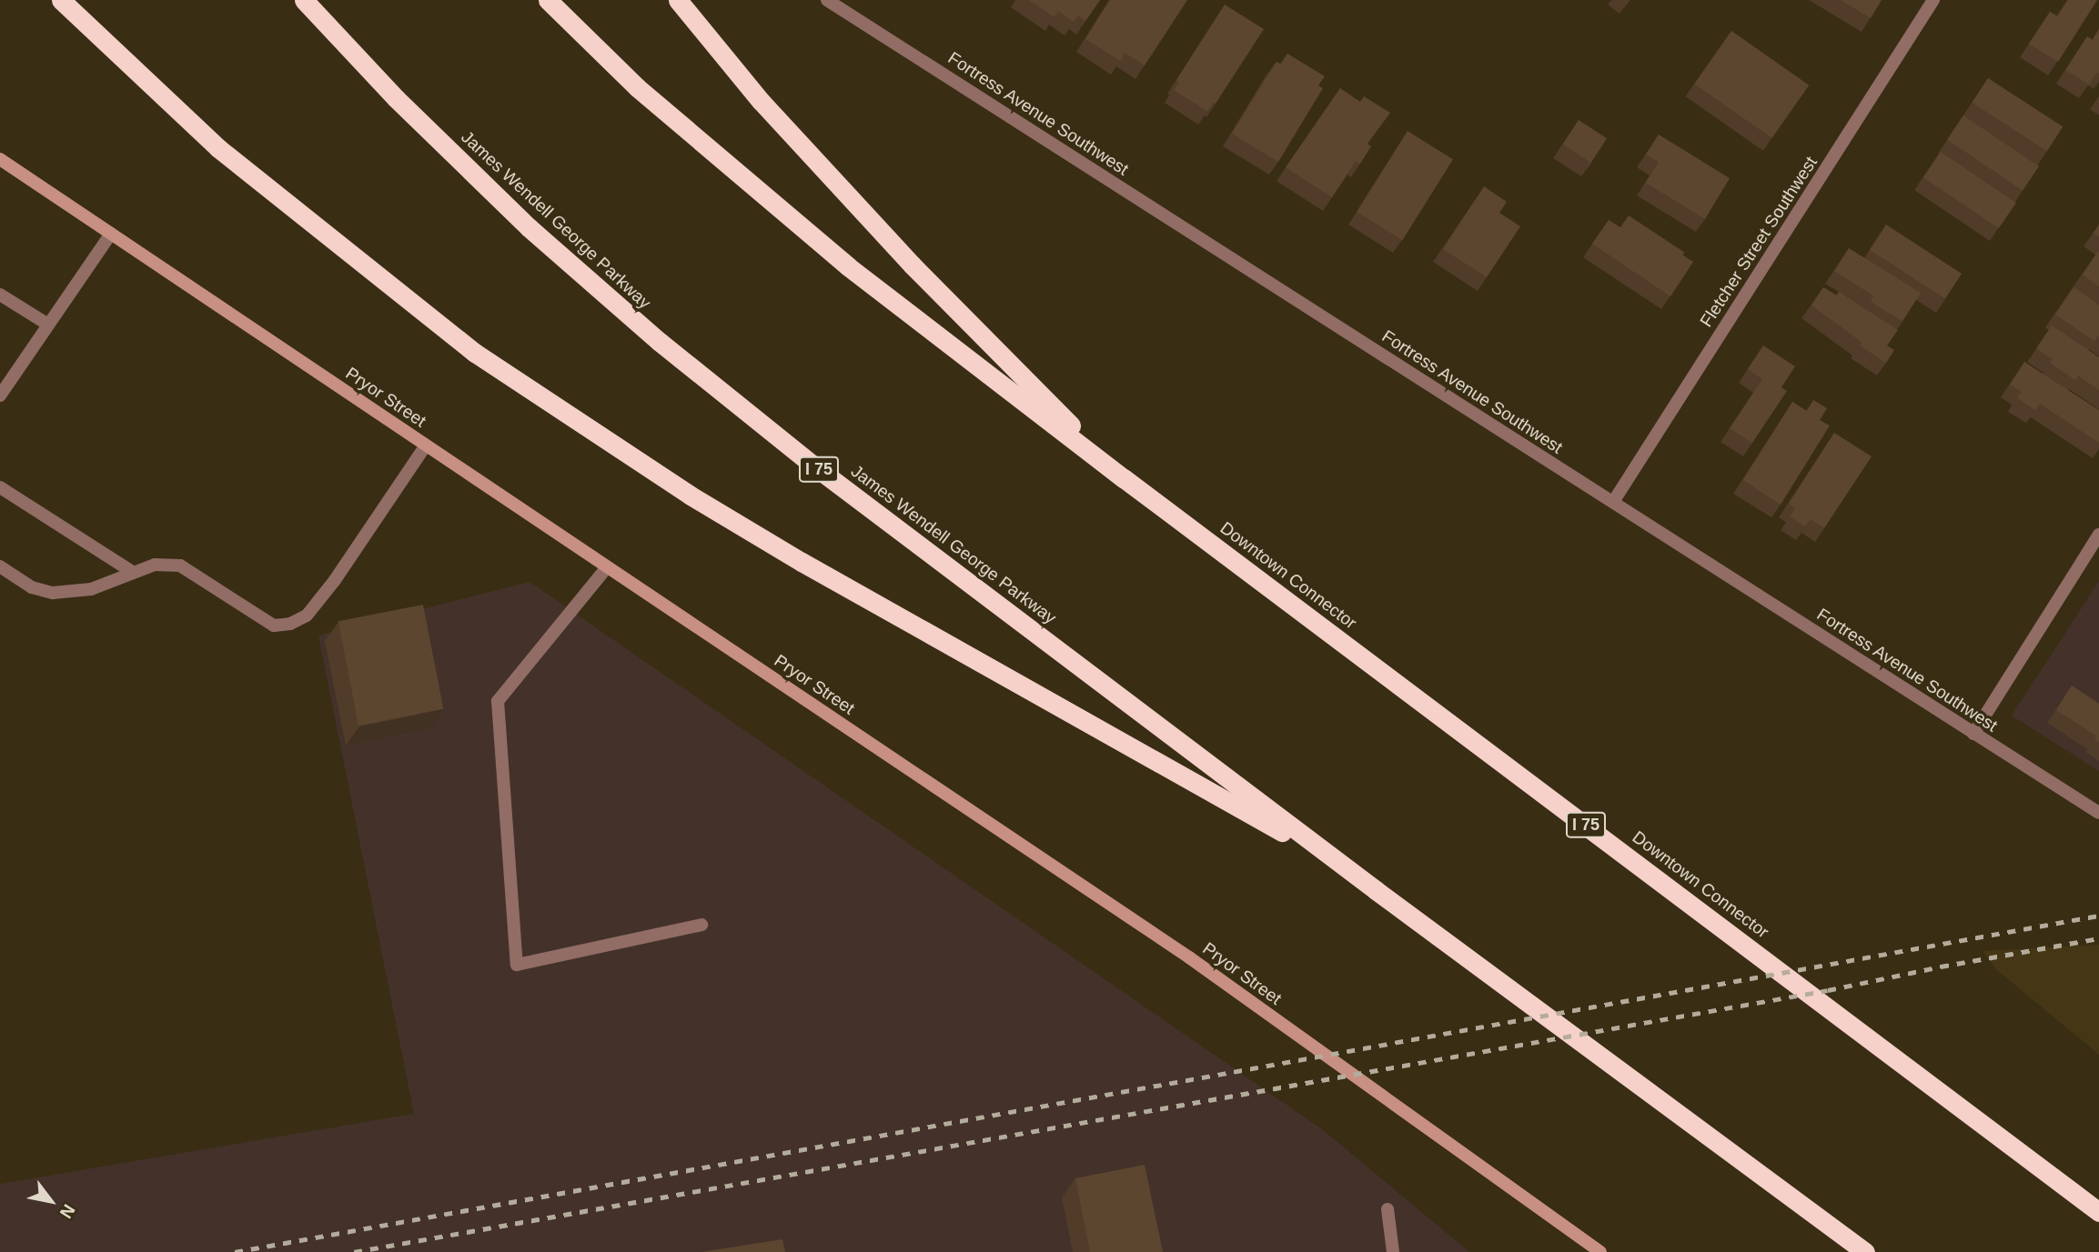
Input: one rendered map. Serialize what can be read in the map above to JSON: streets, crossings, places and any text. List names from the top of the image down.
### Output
{
  "streets": {
    "highway": ["James Wendell George Parkway", "I 75", "Downtown Connector"],
    "main road": ["Pryor Street"],
    "street": ["Fortress Avenue Southwest", "Fletcher Street Southwest"]
  },
  "crossings": [
    ["Fortress Avenue Southwest", "Fletcher Street Southwest"],
    ["James Wendell George Parkway", "I 75"],
    ["I 75", "Downtown Connector"]
  ],
  "north": "bottom right"
}
